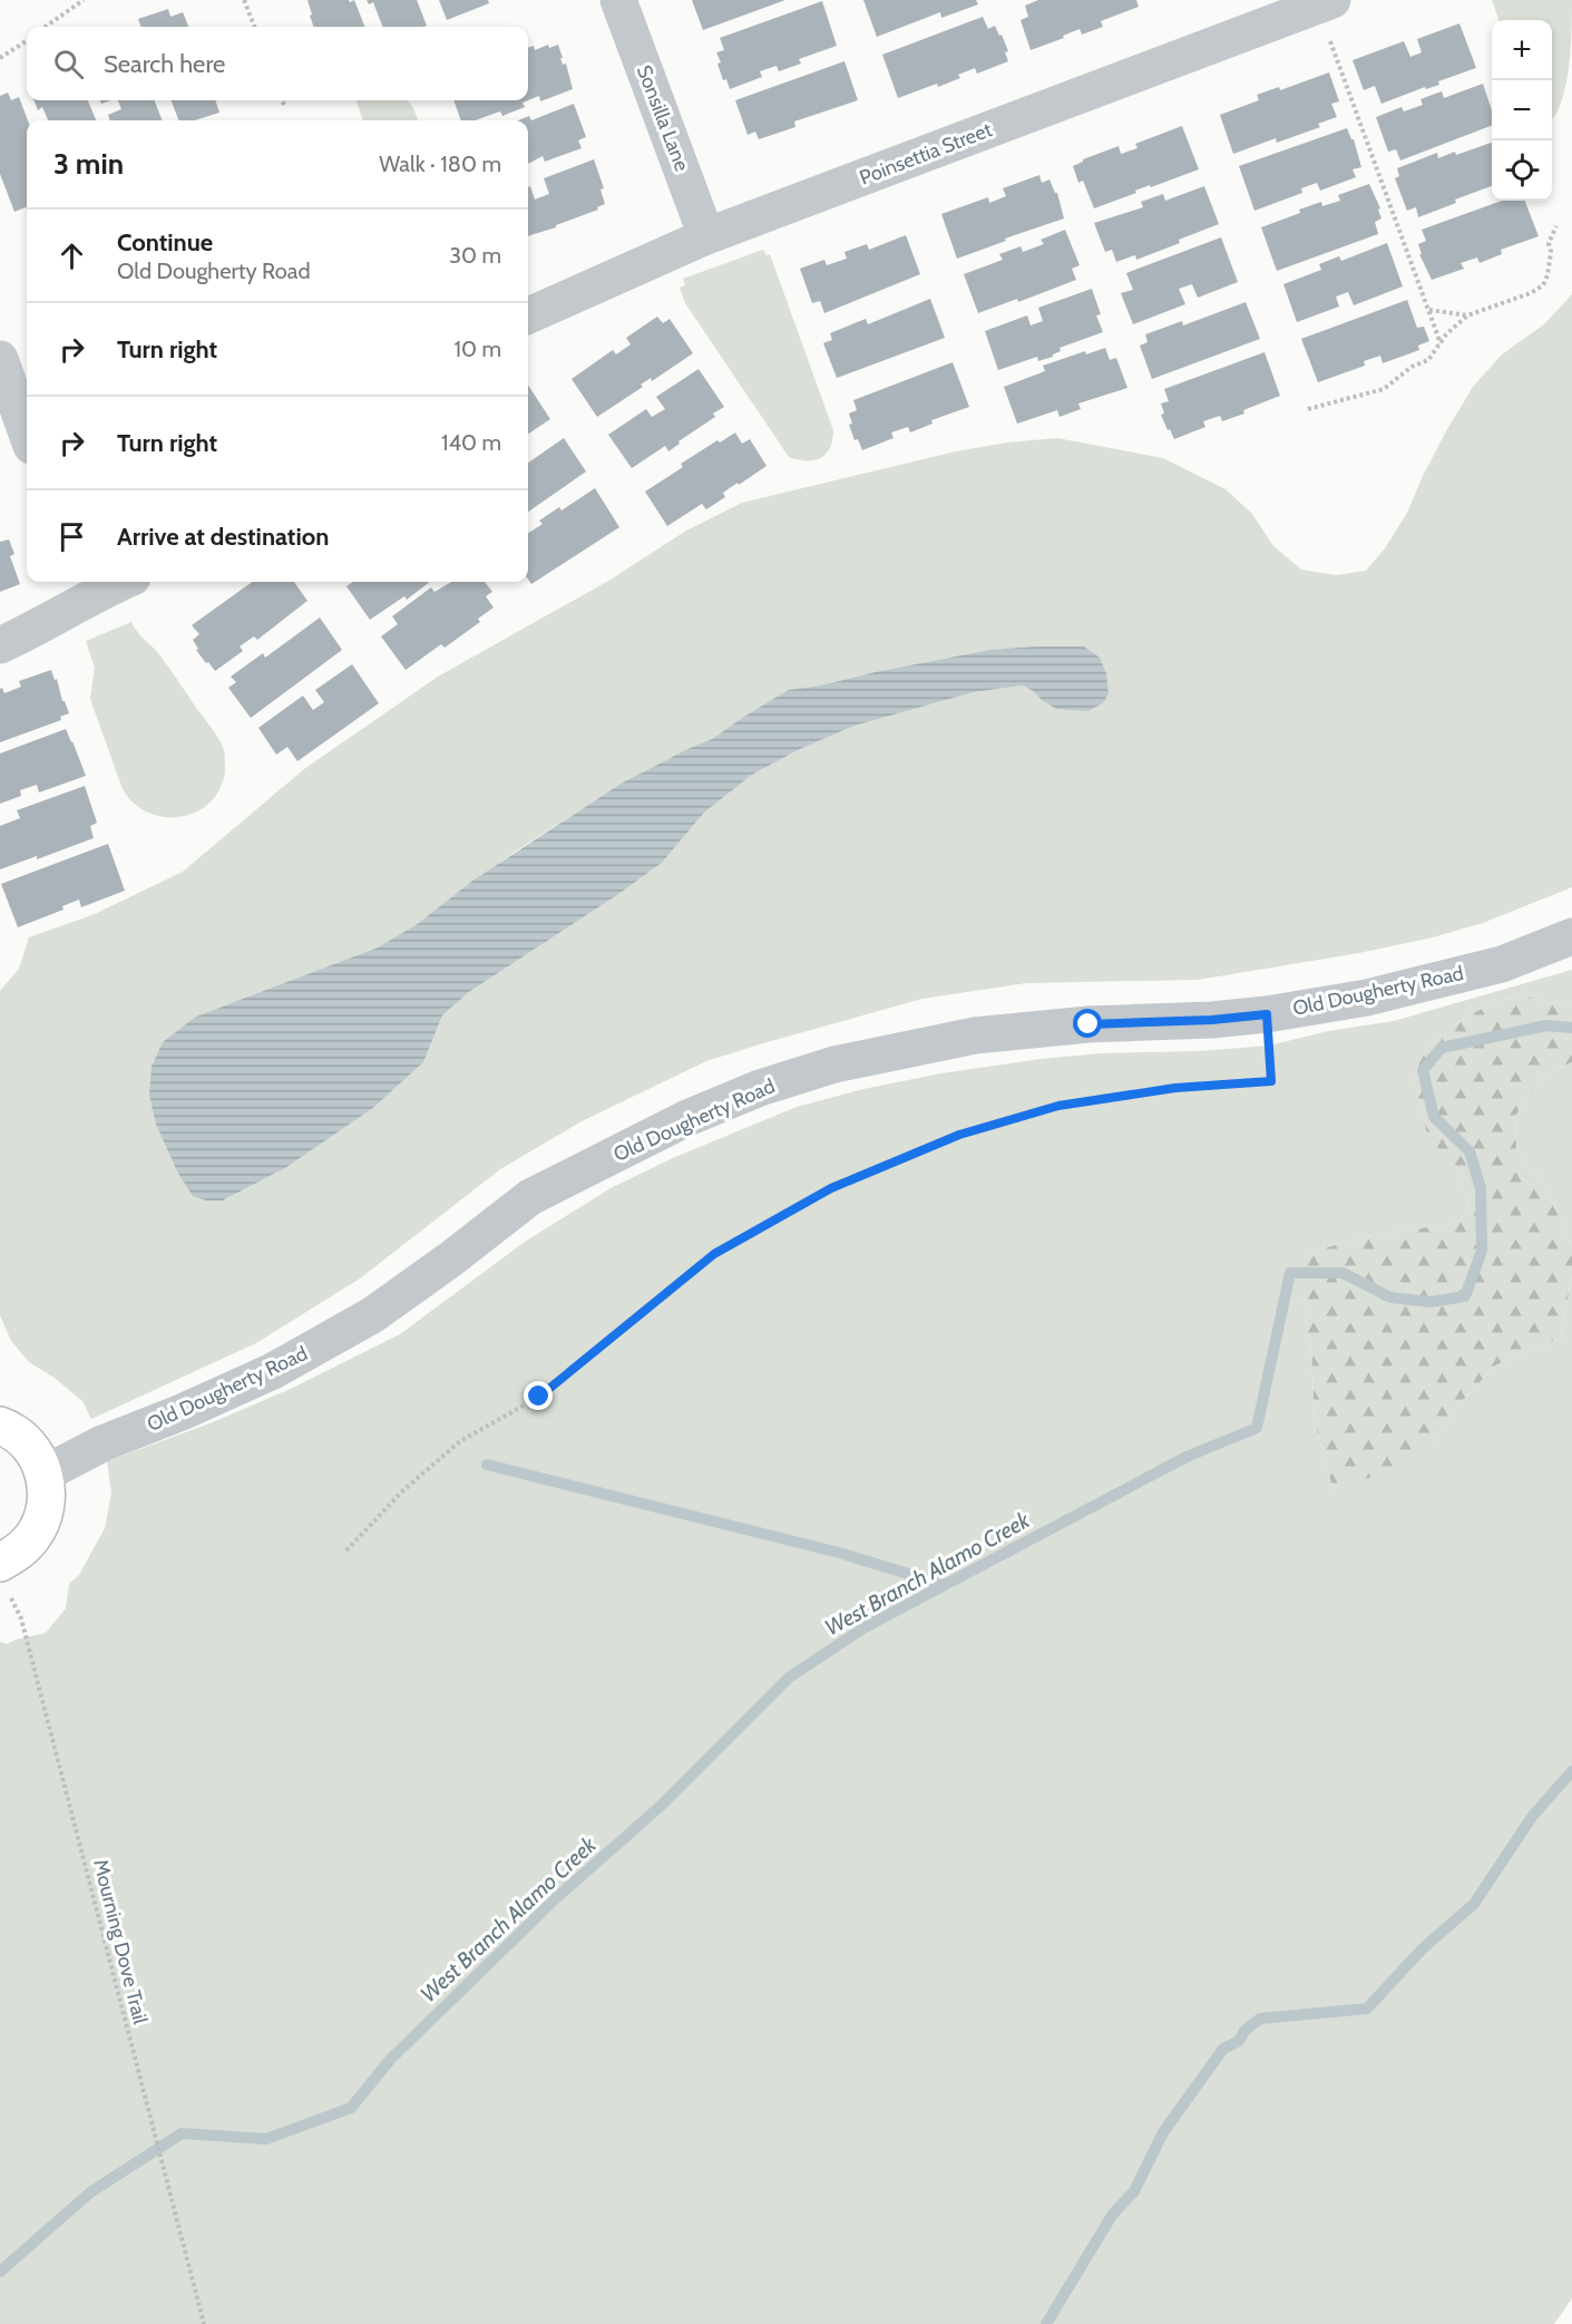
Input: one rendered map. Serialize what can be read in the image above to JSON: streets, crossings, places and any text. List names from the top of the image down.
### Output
{
  "streets": {
    "street": ["Sonsilla Lane", "Poinsettia Street", "Old Dougherty Road"],
    "path": ["Mourning Dove Trail"]
  },
  "crossings": [
    ["Sonsilla Lane", "Poinsettia Street"]
  ],
  "water": ["West Branch Alamo Creek"],
  "page": {
    "map_buttons": ["+", "−"],
    "search": "Search here",
    "heading": ["3 min", "Walk · 180 m"],
    "list": [
      ["Continue", "Old Dougherty Road", "30 m"],
      ["Turn right", "10 m"],
      ["Turn right", "140 m"],
      "Arrive at destination"
    ]
  }
}
